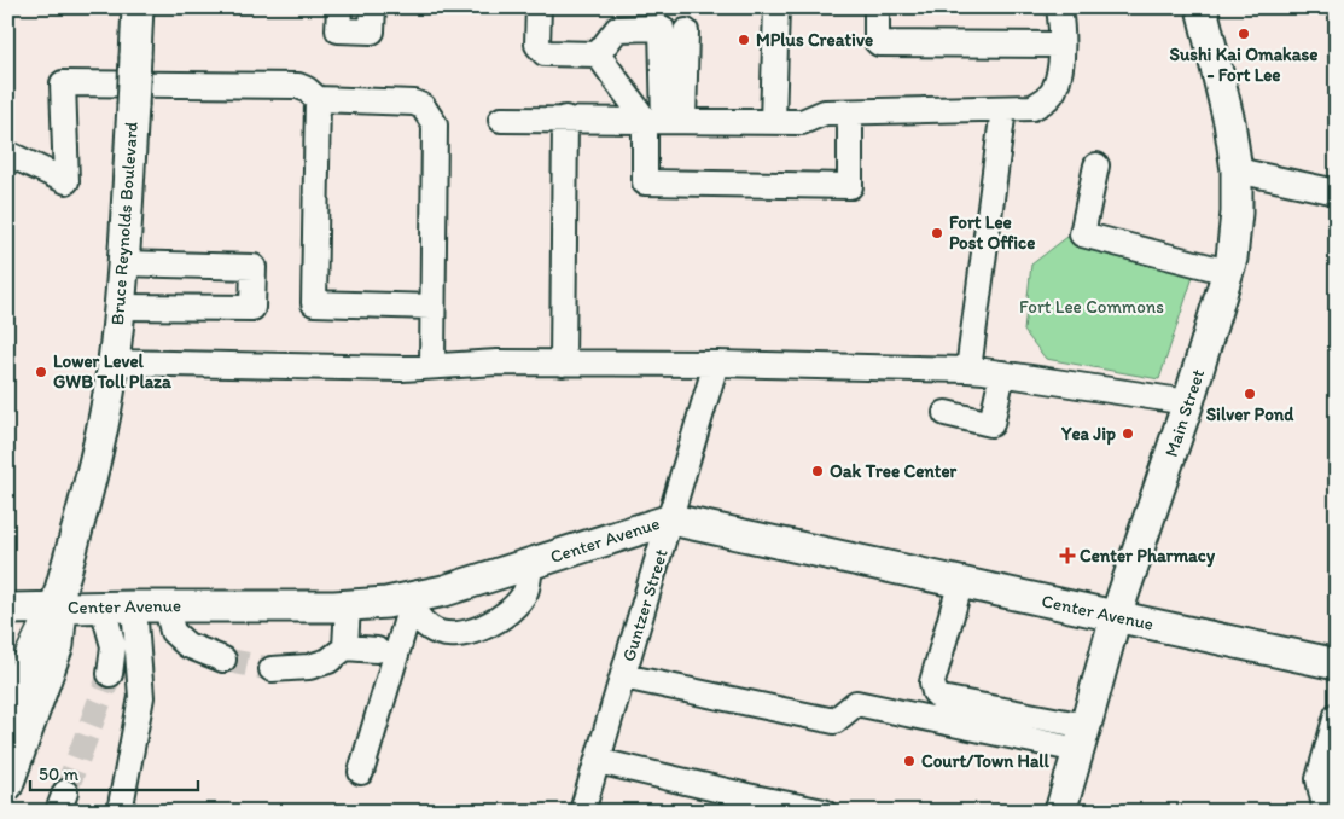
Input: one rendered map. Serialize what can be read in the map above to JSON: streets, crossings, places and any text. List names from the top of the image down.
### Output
{
  "streets": {
    "main road": ["Bruce Reynolds Boulevard", "Main Street", "Center Avenue"],
    "street": ["Guntzer Street"]
  },
  "crossings": [
    ["Bruce Reynolds Boulevard", "Center Avenue"],
    ["Main Street", "Center Avenue"],
    ["Center Avenue", "Guntzer Street"]
  ],
  "parks": ["Fort Lee Commons"],
  "places": {
    "other": [
      "Sushi Kai Omakase - Fort Lee",
      "MPlus Creative",
      "Fort Lee Post Office",
      "Lower Level GWB Toll Plaza",
      "Silver Pond",
      "Yea Jip",
      "Oak Tree Center",
      "Court/Town Hall"
    ],
    "health": ["Center Pharmacy"]
  },
  "scale_bar": "50 m"
}
